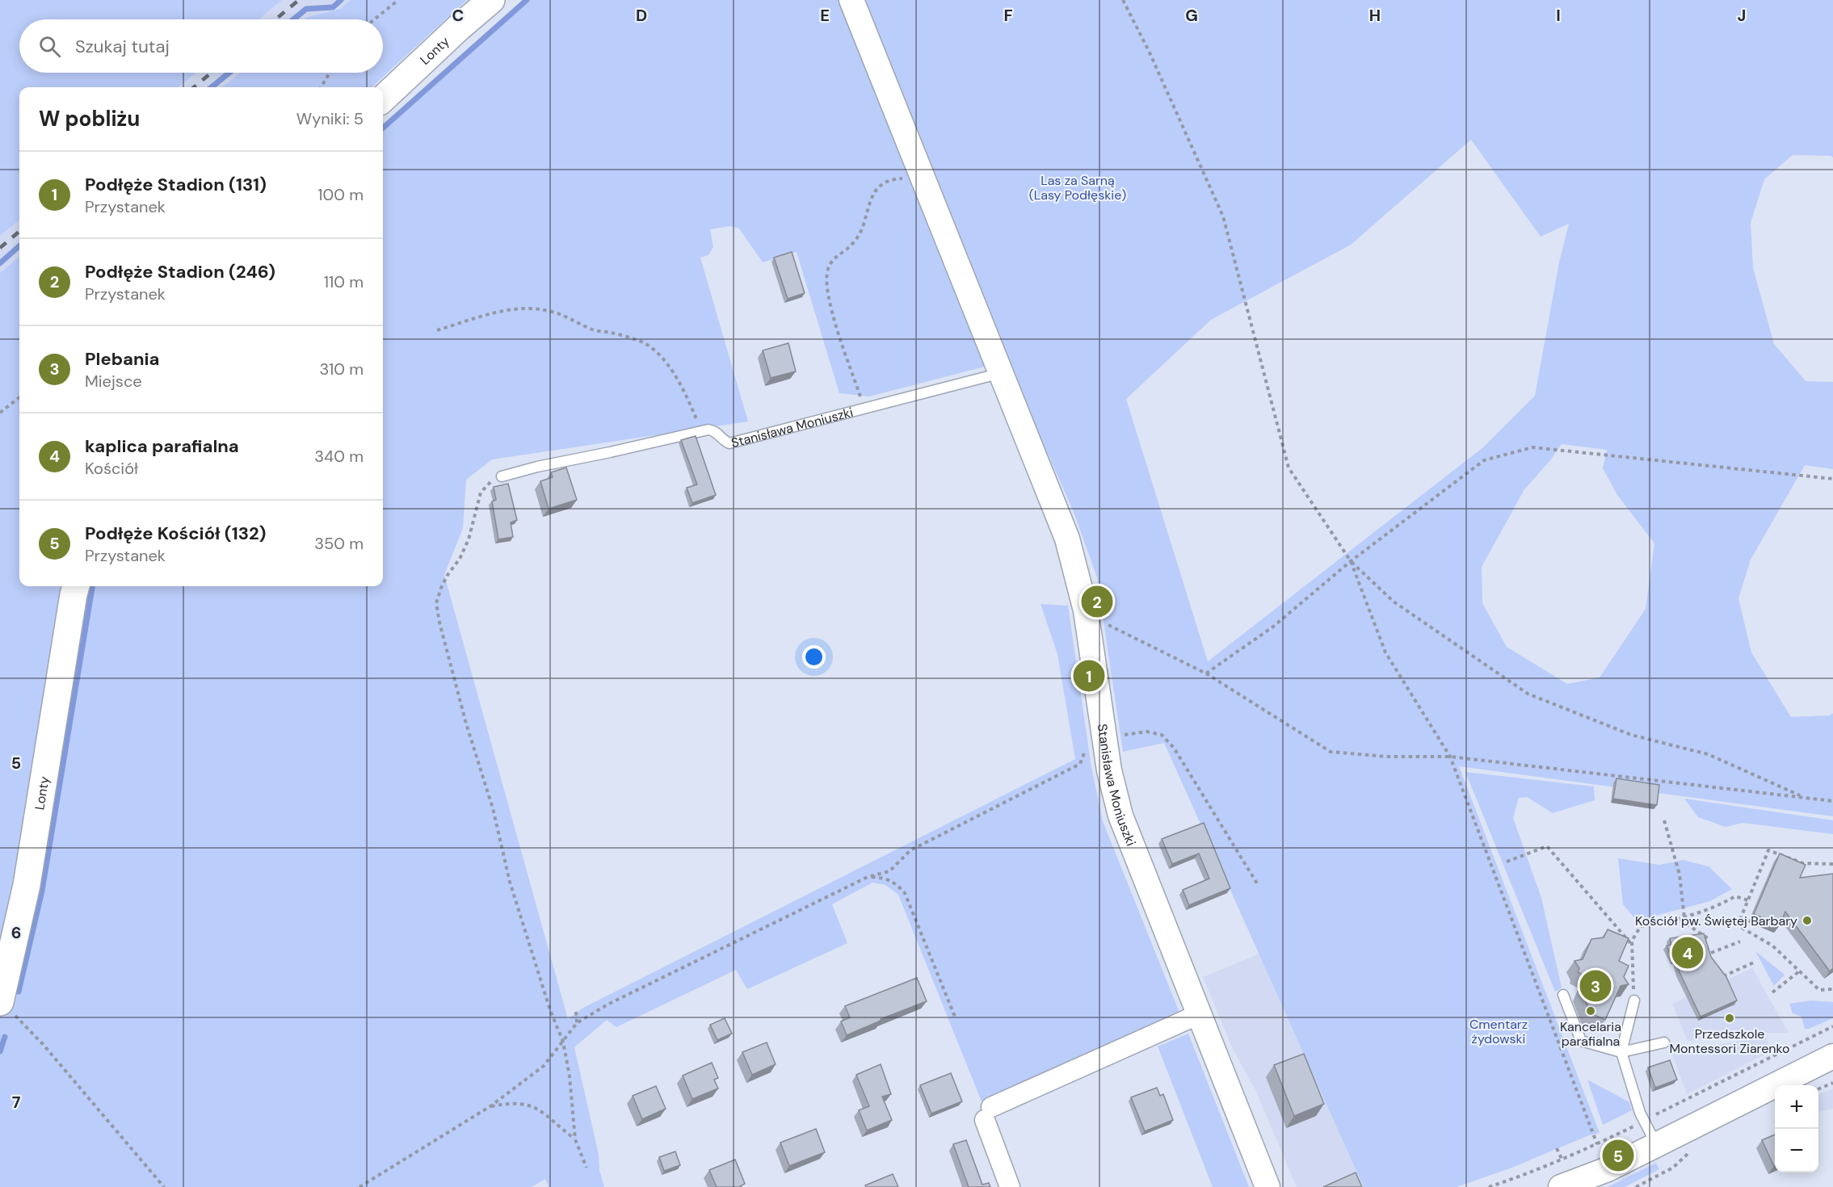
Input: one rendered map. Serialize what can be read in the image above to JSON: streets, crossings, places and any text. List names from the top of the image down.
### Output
{
  "streets": {
    "main road": ["Lonty"],
    "street": ["Stanisława Moniuszki"]
  },
  "parks": ["Las za Sarną (Lasy Podłęskie)", "Cmentarz żydowski"],
  "places": ["Kościół pw. Świętej Barbary", "Kancelaria parafialna", "Przedszkole Montessori Ziarenko"],
  "page": {
    "search": "Szukaj tutaj",
    "heading": ["W pobliżu", "Wyniki: 5"],
    "list": [
      {
        "mark": "1",
        "name": "Podłęże Stadion (131)",
        "note": "Przystanek",
        "value": "100 m"
      },
      {
        "mark": "2",
        "name": "Podłęże Stadion (246)",
        "note": "Przystanek",
        "value": "110 m"
      },
      {
        "mark": "3",
        "name": "Plebania",
        "note": "Miejsce",
        "value": "310 m"
      },
      {
        "mark": "4",
        "name": "kaplica parafialna",
        "note": "Kościół",
        "value": "340 m"
      },
      {
        "mark": "5",
        "name": "Podłęże Kościół (132)",
        "note": "Przystanek",
        "value": "350 m"
      }
    ],
    "pins": [
      "2",
      "1",
      "4",
      "3",
      "5"
    ],
    "map_buttons": ["+", "−"]
  },
  "grid": {
    "columns": [
      "C",
      "D",
      "E",
      "F",
      "G",
      "H",
      "I",
      "J"
    ],
    "rows": ["5", "6", "7"]
  }
}
